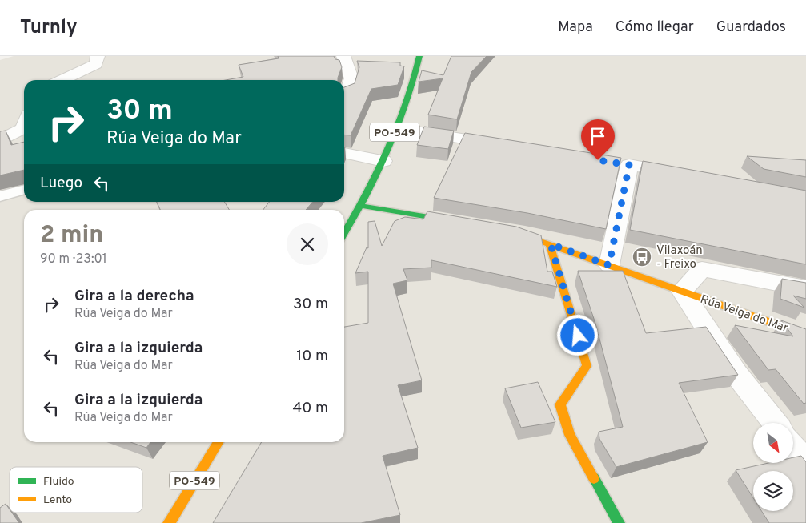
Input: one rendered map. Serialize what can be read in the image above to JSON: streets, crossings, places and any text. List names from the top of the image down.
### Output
{
  "streets": {
    "street": ["PO-549", "Rúa Veiga do Mar"]
  },
  "places": {
    "bus stop": ["Vilaxoán - Freixo"]
  },
  "legend": ["Fluido", "Lento"],
  "north": "bottom right",
  "page": {
    "header": "Turnly",
    "nav": ["Mapa", "Cómo llegar", "Guardados"],
    "turn": ["30 m", "Rúa Veiga do Mar"],
    "then": "Luego",
    "heading": ["2 min", "90 m · 23:01"],
    "list": [
      {
        "name": "Gira a la derecha",
        "note": "Rúa Veiga do Mar",
        "value": "30 m"
      },
      {
        "name": "Gira a la izquierda",
        "note": "Rúa Veiga do Mar",
        "value": "10 m"
      },
      {
        "name": "Gira a la izquierda",
        "note": "Rúa Veiga do Mar",
        "value": "40 m"
      }
    ]
  }
}
